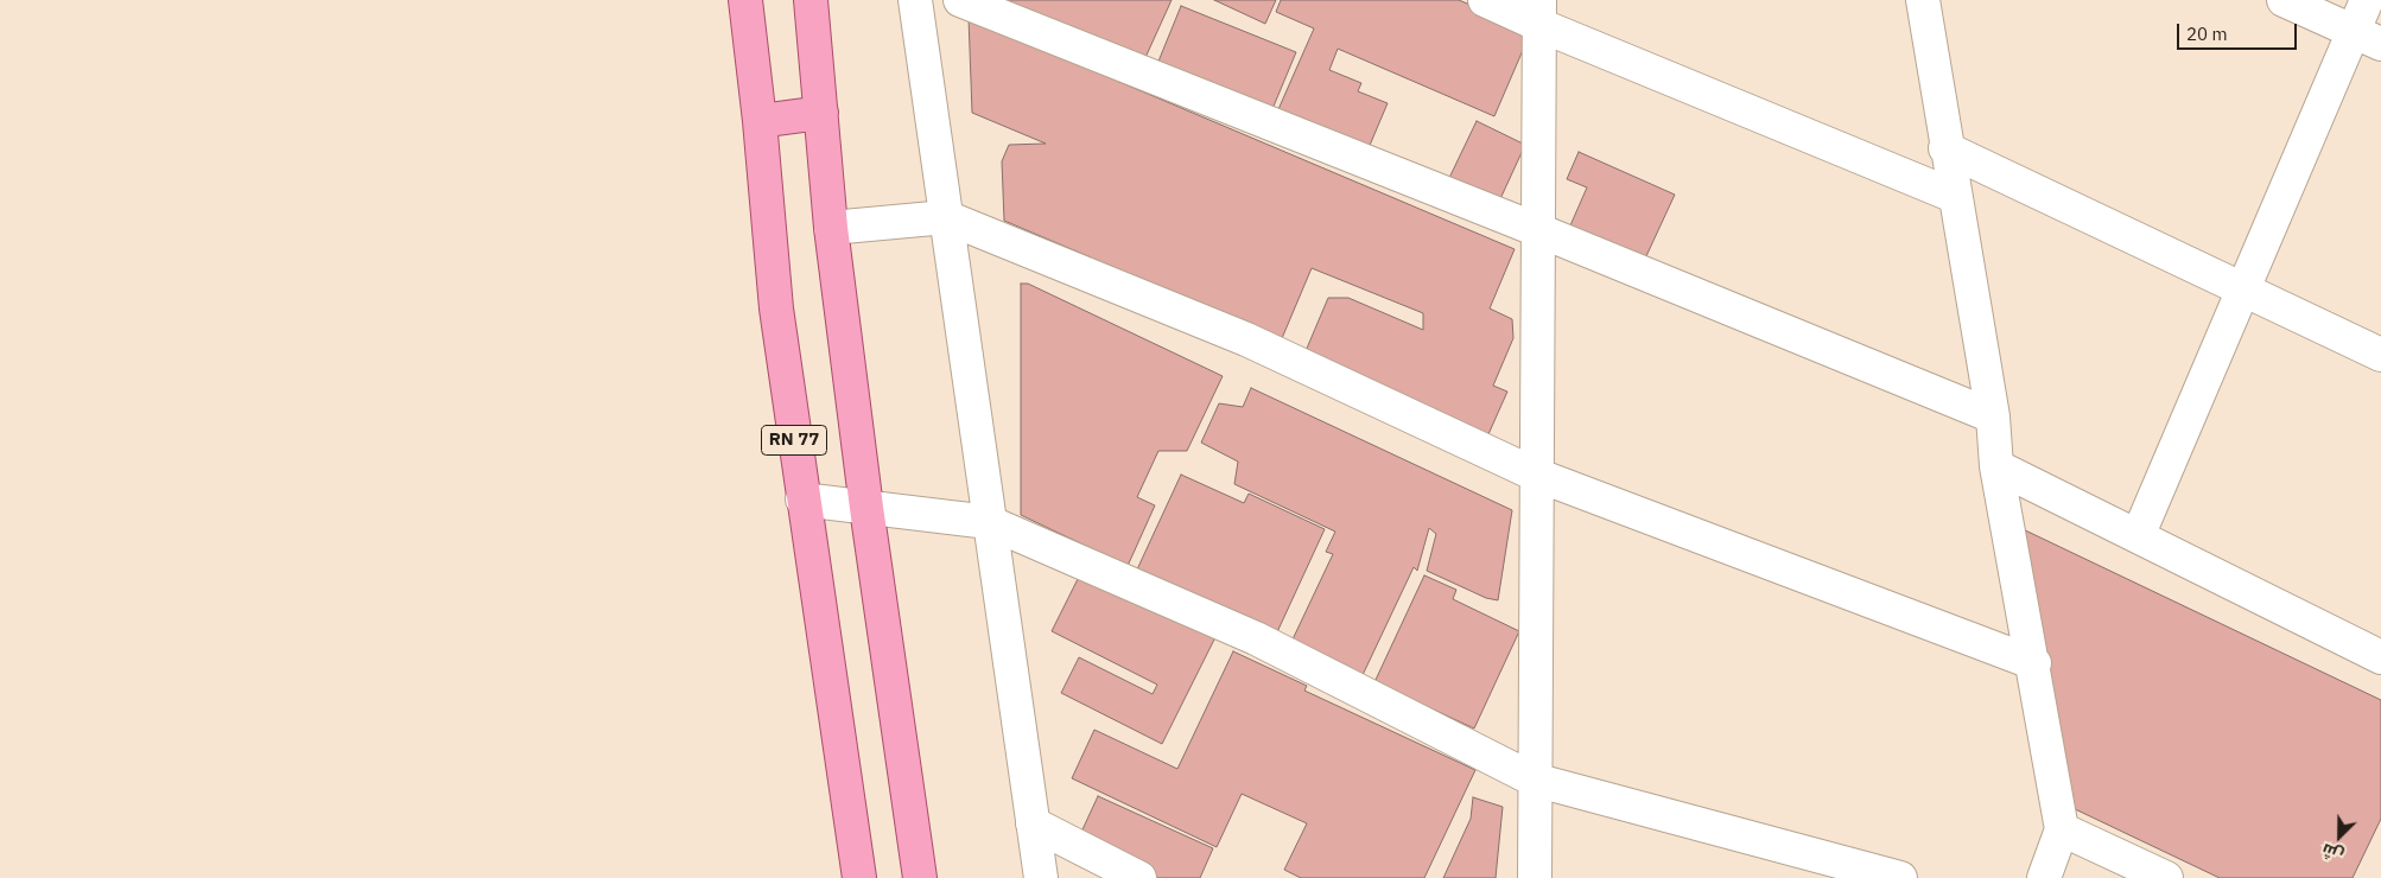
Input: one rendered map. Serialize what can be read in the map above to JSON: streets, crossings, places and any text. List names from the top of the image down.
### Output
{
  "streets": {
    "main road": ["RN 77"]
  },
  "scale_bar": "20 m",
  "north": "bottom left"
}
